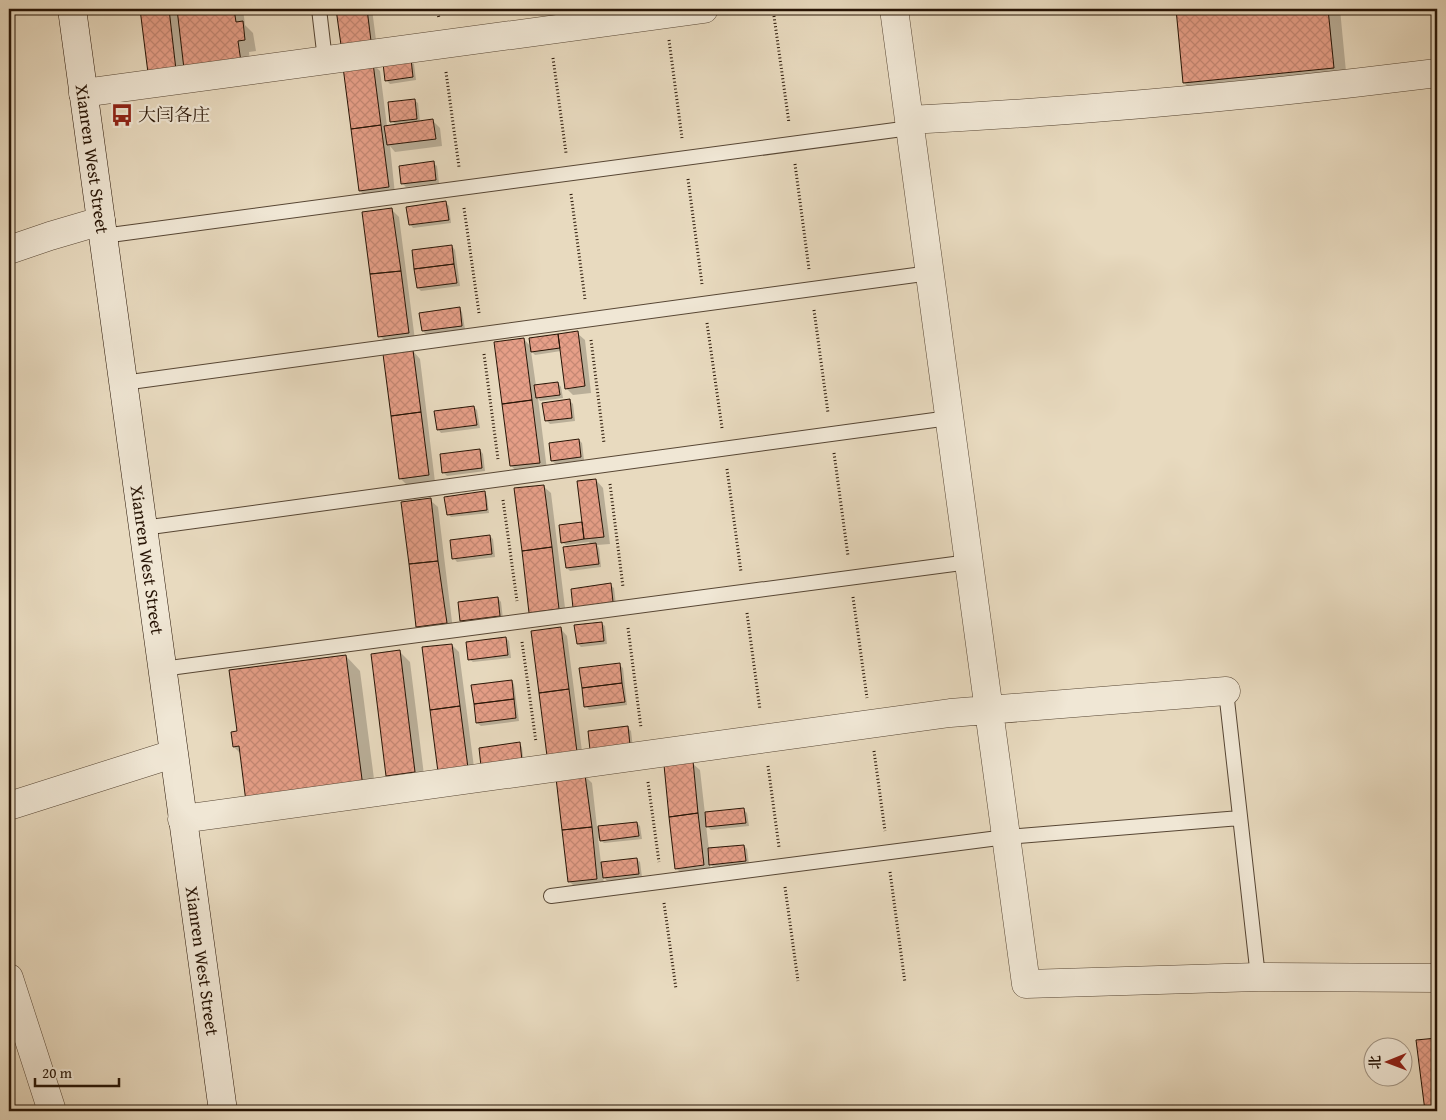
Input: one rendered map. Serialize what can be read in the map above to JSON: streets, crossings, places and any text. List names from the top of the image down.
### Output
{
  "streets": {
    "street": ["Xianren West Street"]
  },
  "places": {
    "bus stop": ["大闫各庄"]
  },
  "scale_bar": "20 m",
  "north": "left"
}
